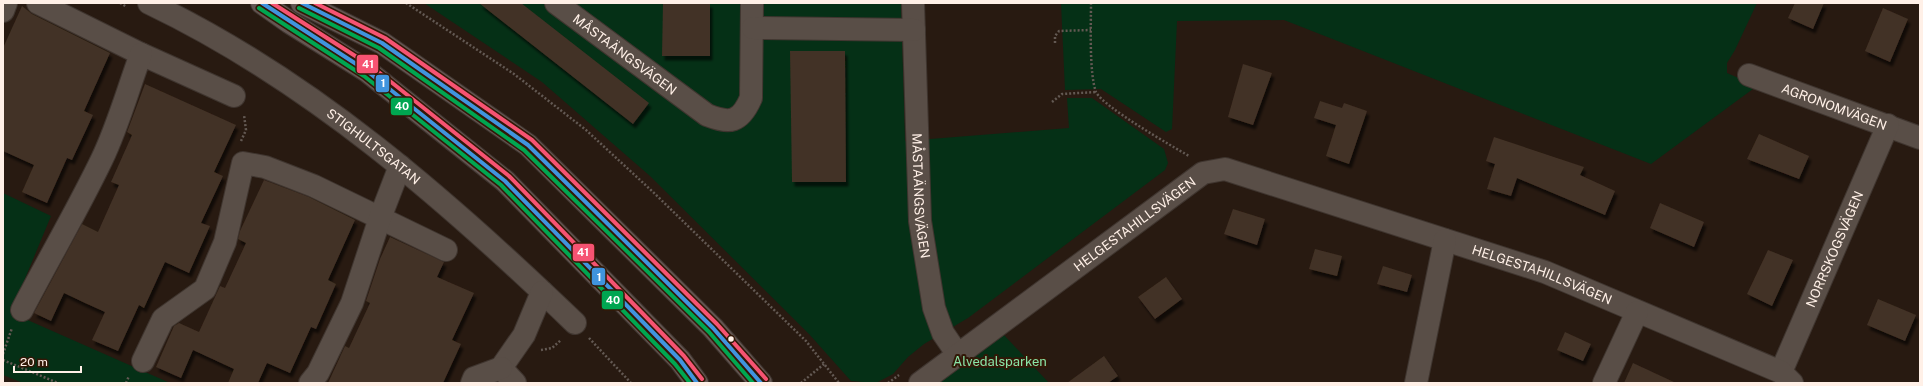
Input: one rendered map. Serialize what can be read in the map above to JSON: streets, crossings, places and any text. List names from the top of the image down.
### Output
{
  "streets": {
    "street": [
      "MÅSTAÄNGSVÄGEN",
      "AGRONOMVÄGEN",
      "STIGHULTSGATAN",
      "HELGESTAHILLSVÄGEN",
      "NORRSKOGSVÄGEN"
    ]
  },
  "crossings": [
    ["MÅSTAÄNGSVÄGEN", "HELGESTAHILLSVÄGEN"],
    ["AGRONOMVÄGEN", "NORRSKOGSVÄGEN"],
    ["HELGESTAHILLSVÄGEN", "NORRSKOGSVÄGEN"]
  ],
  "parks": ["Alvedalsparken"],
  "lines": ["transit line 1", "transit line 41", "transit line 40"],
  "scale_bar": "20 m"
}
